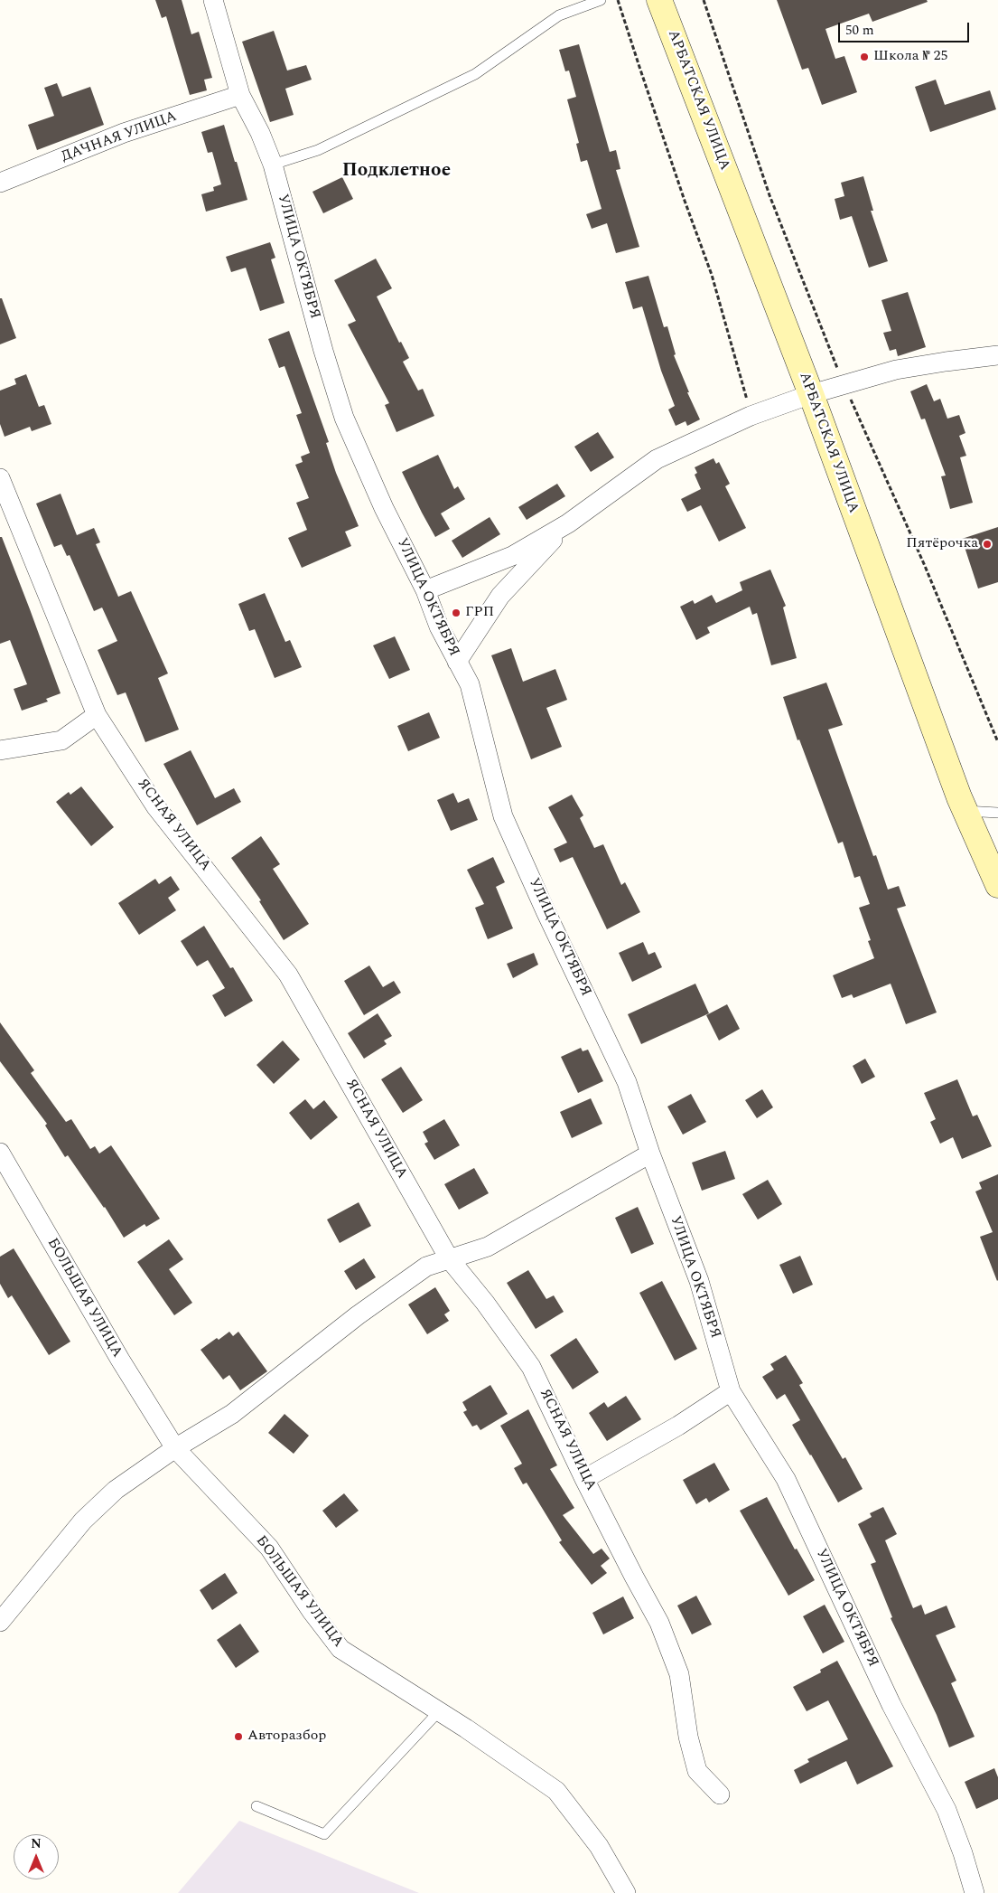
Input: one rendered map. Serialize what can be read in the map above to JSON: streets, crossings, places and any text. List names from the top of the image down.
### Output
{
  "streets": {
    "main road": ["АРБАТСКАЯ УЛИЦА"],
    "street": [
      "ДАЧНАЯ УЛИЦА",
      "УЛИЦА ОКТЯБРЯ",
      "ЯСНАЯ УЛИЦА",
      "БОЛЬШАЯ УЛИЦА"
    ]
  },
  "crossings": [
    ["ДАЧНАЯ УЛИЦА", "УЛИЦА ОКТЯБРЯ"]
  ],
  "districts": ["Подклетное"],
  "places": [
    "Школа № 25",
    "Пятёрочка",
    "ГРП",
    "Авторазбор"
  ],
  "scale_bar": "50 m",
  "north": "top"
}
